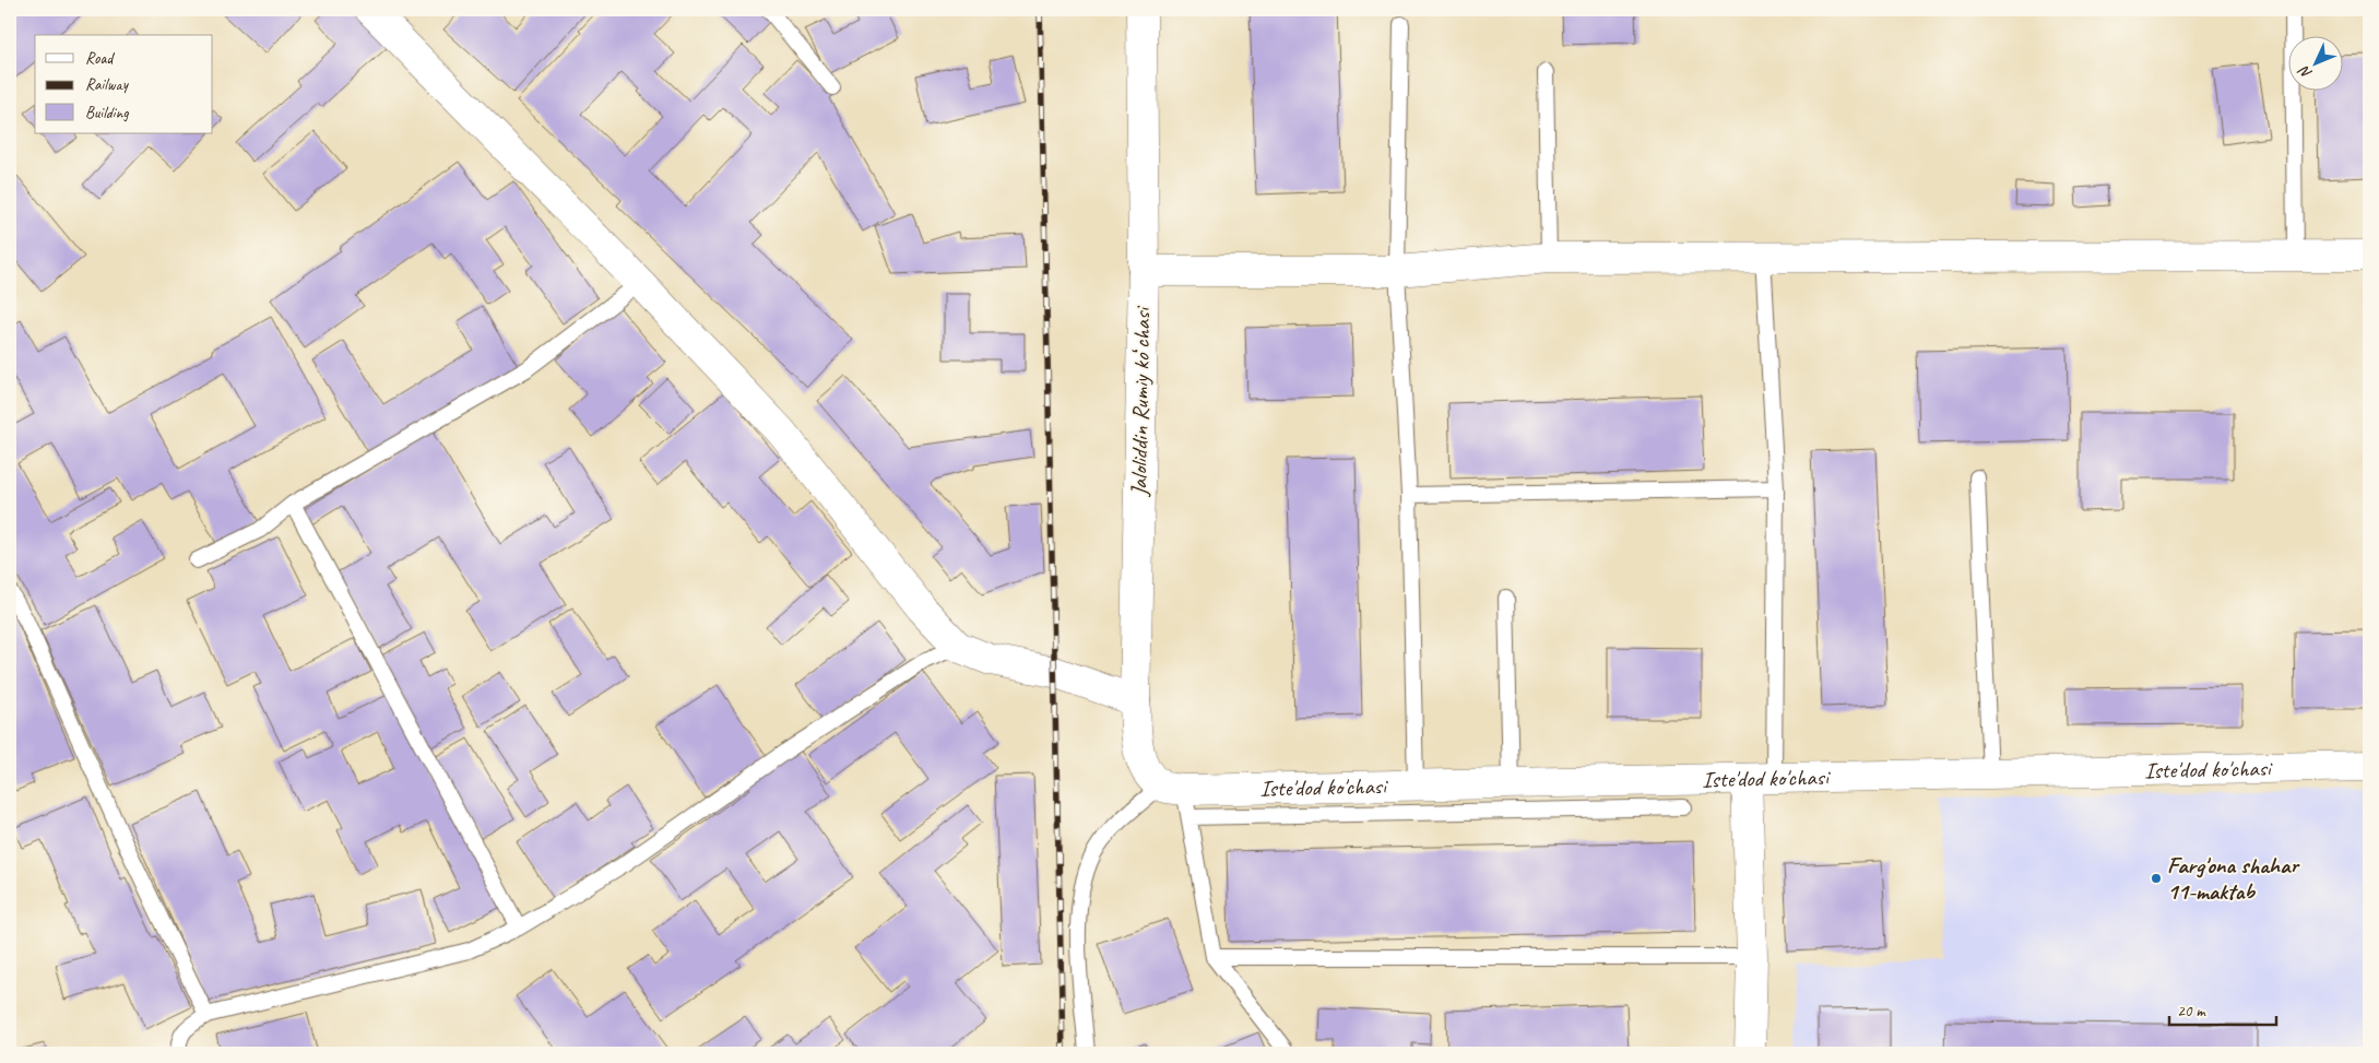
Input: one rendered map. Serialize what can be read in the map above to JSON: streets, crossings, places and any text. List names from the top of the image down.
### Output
{
  "streets": {
    "street": ["Jaloliddin Rumiy koʻchasi", "Iste'dod ko'chasi"]
  },
  "crossings": [
    ["Jaloliddin Rumiy koʻchasi", "Iste'dod ko'chasi"]
  ],
  "places": ["Farg'ona shahar 11-maktab"],
  "legend": ["Road", "Railway", "Building"],
  "scale_bar": "20 m",
  "north": "bottom left"
}
